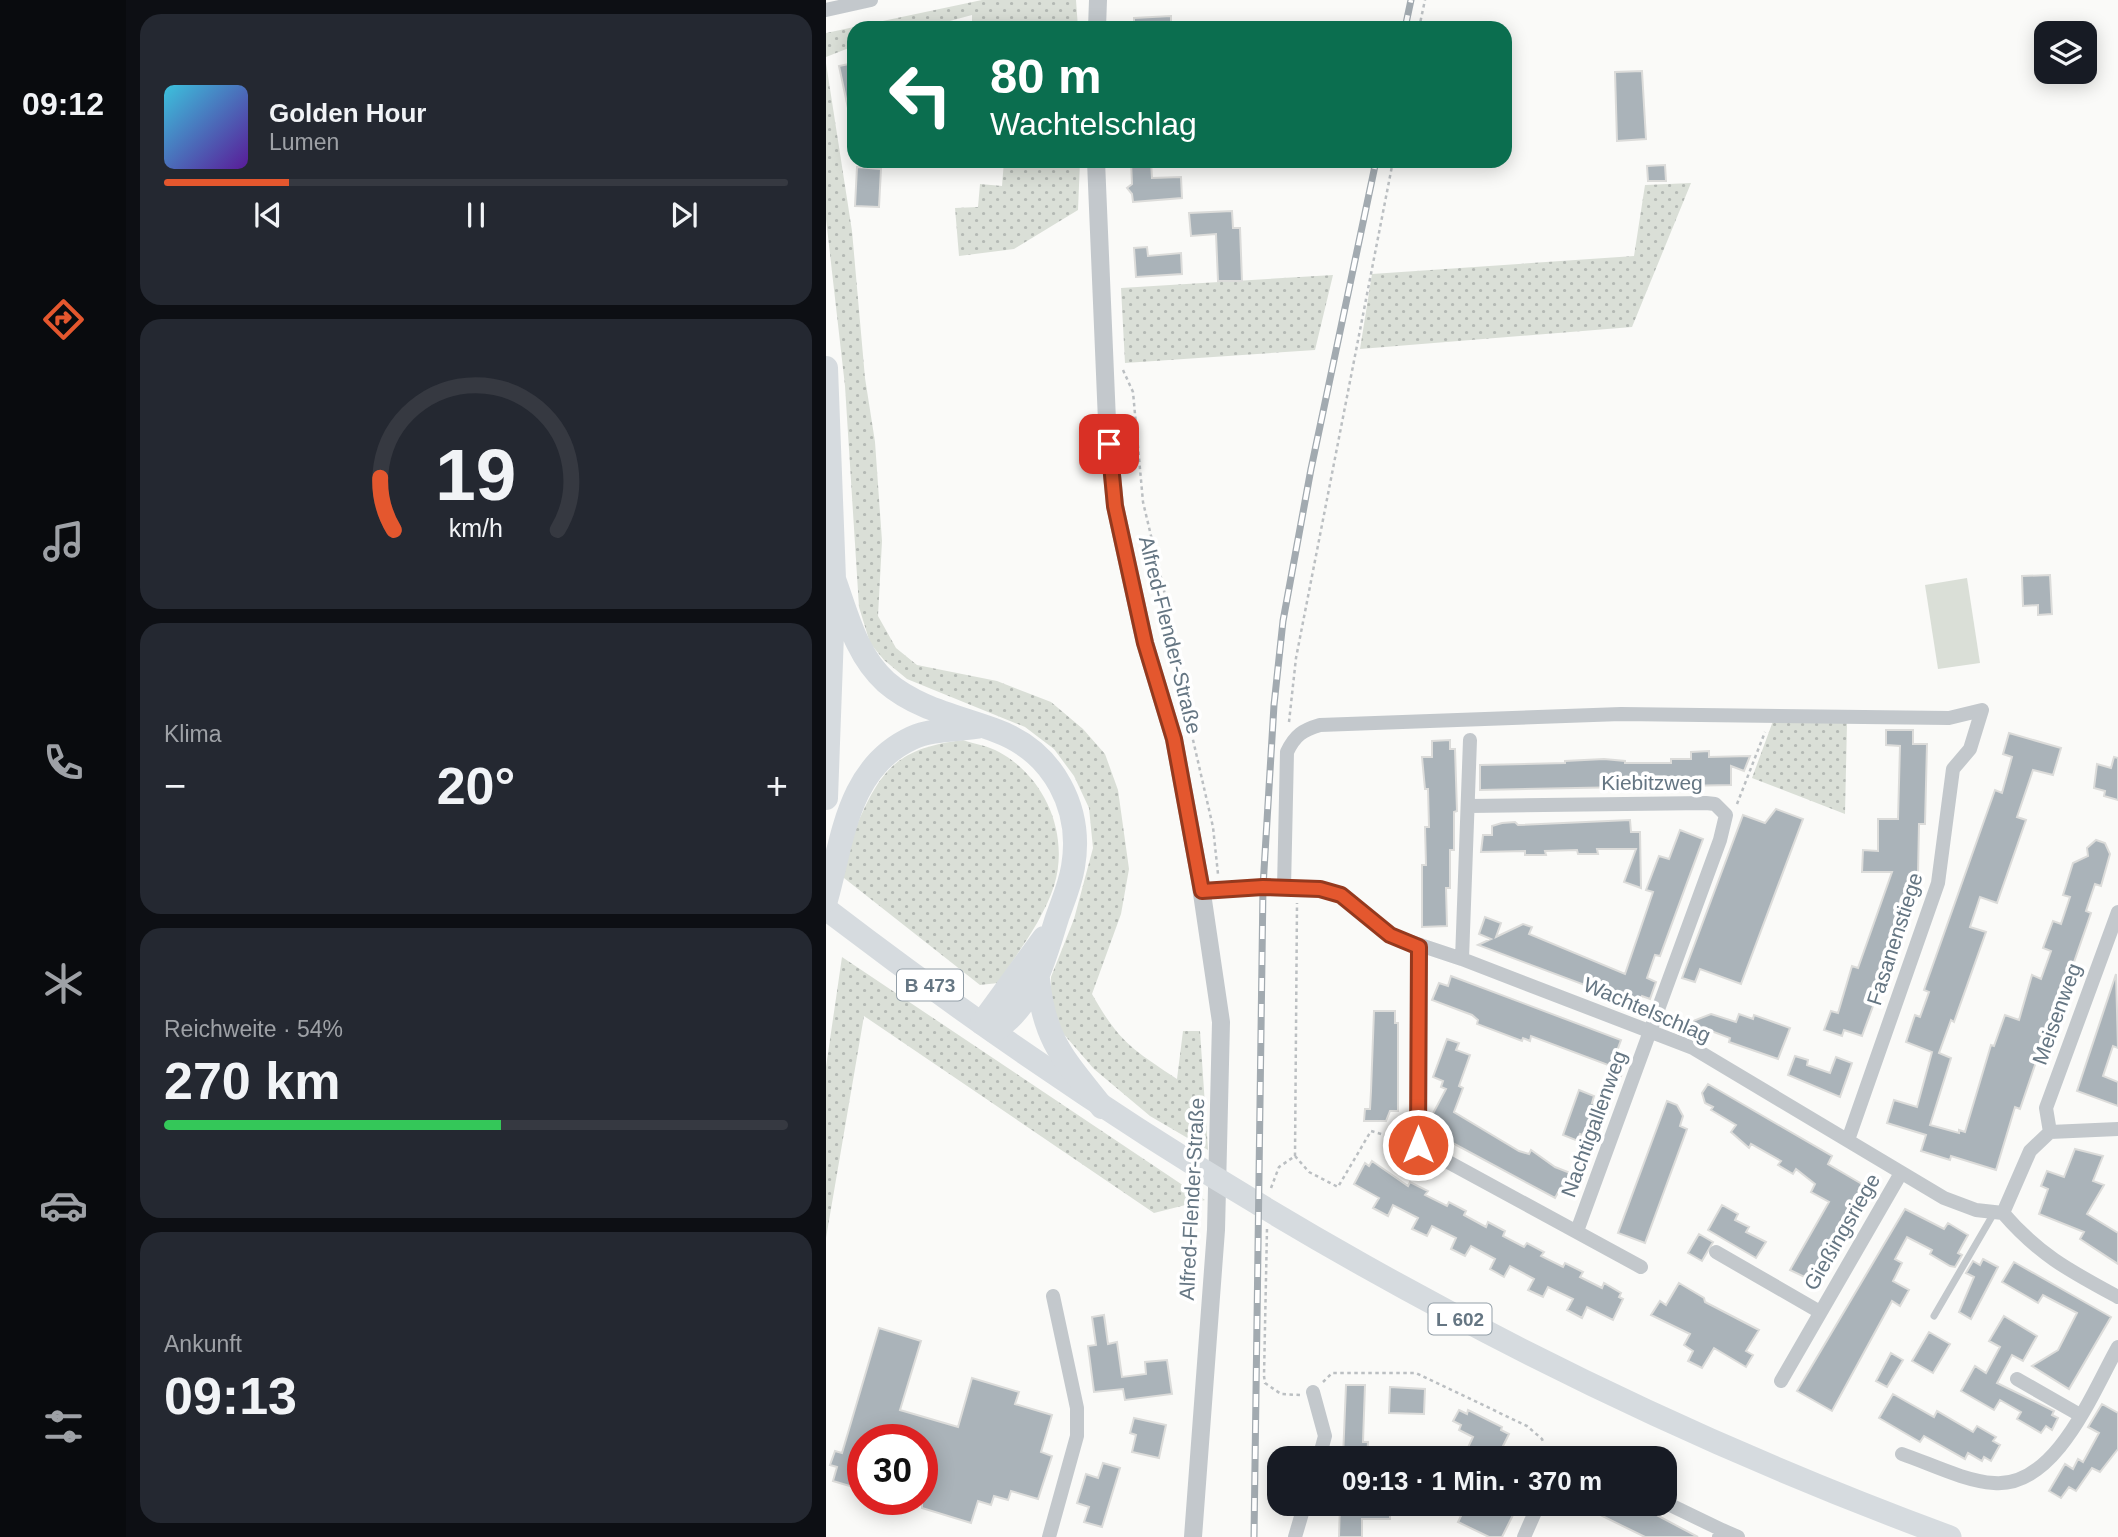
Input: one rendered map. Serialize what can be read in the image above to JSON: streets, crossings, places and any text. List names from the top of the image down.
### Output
{
  "streets": {
    "main road": ["B 473", "L 602"],
    "street": [
      "Alfred-Flender-Straße",
      "Kiebitzweg",
      "Fasanenstiege",
      "Wachtelschlag",
      "Meisenweg",
      "Nachtigallenweg",
      "Gießingsriege"
    ]
  },
  "crossings": [
    ["Alfred-Flender-Straße", "Wachtelschlag"],
    ["Fasanenstiege", "Wachtelschlag"],
    ["B 473", "L 602"],
    ["Wachtelschlag", "Nachtigallenweg"],
    ["Wachtelschlag", "Gießingsriege"]
  ],
  "page": {
    "tabs": "09:12",
    "turn": ["80 m", "Wachtelschlag"],
    "song": ["Golden Hour", "Lumen"],
    "tile": [
      "Klima",
      ["Reichweite · 54%", "270 km"],
      ["Ankunft", "09:13"]
    ],
    "heat": ["−", "20°", "+"],
    "limit": "30",
    "trip": "09:13 · 1 Min. · 370 m",
    "gauge": ["19", "km/h"]
  }
}
